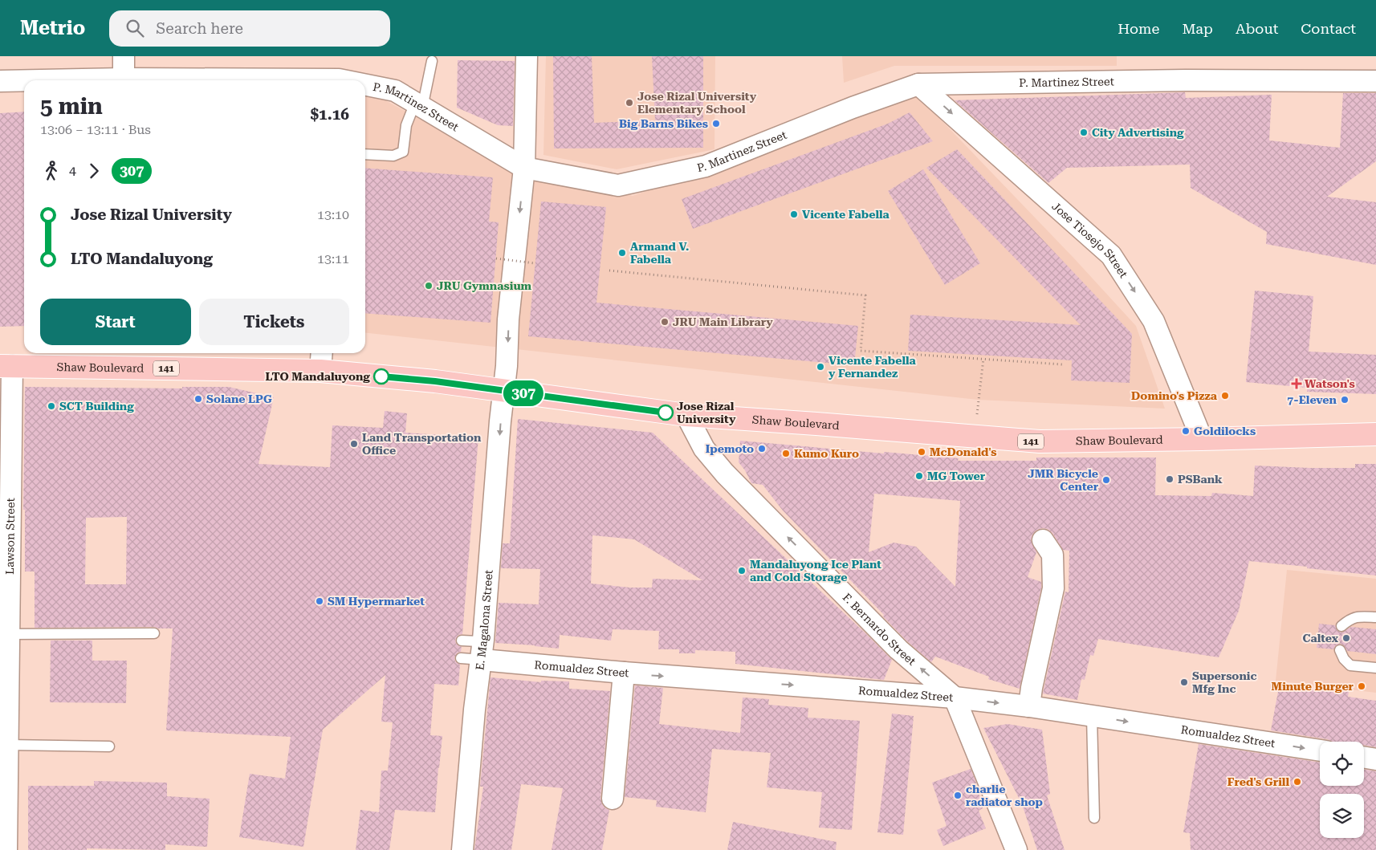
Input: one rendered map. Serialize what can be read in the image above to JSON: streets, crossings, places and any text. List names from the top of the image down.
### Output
{
  "streets": {
    "main road": ["Shaw Boulevard", "141"],
    "street": [
      "P. Martinez Street",
      "Jose Tiosejo Street",
      "Lawson Street",
      "E. Magalona Street",
      "F. Bernardo Street",
      "Romualdez Street"
    ]
  },
  "crossings": [
    ["P. Martinez Street", "Jose Tiosejo Street"],
    ["Jose Tiosejo Street", "Shaw Boulevard"],
    ["Shaw Boulevard", "Lawson Street"],
    ["Shaw Boulevard", "E. Magalona Street"],
    ["Shaw Boulevard", "F. Bernardo Street"],
    ["E. Magalona Street", "Romualdez Street"],
    ["F. Bernardo Street", "Romualdez Street"]
  ],
  "one_way": [
    "Jose Tiosejo Street",
    "E. Magalona Street",
    "F. Bernardo Street",
    "Romualdez Street"
  ],
  "places": {
    "other": [
      "Jose Rizal University Elementary School",
      "Big Barns Bikes",
      "City Advertising",
      "Vicente Fabella",
      "Armand V. Fabella",
      "JRU Gymnasium",
      "JRU Main Library",
      "Vicente Fabella y Fernandez",
      "LTO Mandaluyong",
      "Domino's Pizza",
      "Solane LPG",
      "7-Eleven",
      "SCT Building",
      "Jose Rizal University",
      "Goldilocks",
      "Land Transportation Office",
      "Ipemoto",
      "McDonald's",
      "Kumo Kuro",
      "MG Tower",
      "PSBank",
      "JMR Bicycle Center",
      "Mandaluyong Ice Plant and Cold Storage",
      "SM Hypermarket",
      "Caltex",
      "Supersonic Mfg Inc",
      "Minute Burger",
      "Fred's Grill",
      "charlie radiator shop"
    ],
    "health": ["Watson's"]
  },
  "lines": ["bus line 307"],
  "page": {
    "header": "Metrio",
    "search": "Search here",
    "nav": [
      "Home",
      "Map",
      "About",
      "Contact"
    ],
    "on_map": "307",
    "heading": ["5 min", "13:06 – 13:11 · Bus", "$1.16"],
    "legs": ["4", "307"],
    "list": [
      {
        "name": "Jose Rizal University",
        "value": "13:10"
      },
      {
        "name": "LTO Mandaluyong",
        "value": "13:11"
      }
    ],
    "buttons": ["Start", "Tickets"]
  }
}
